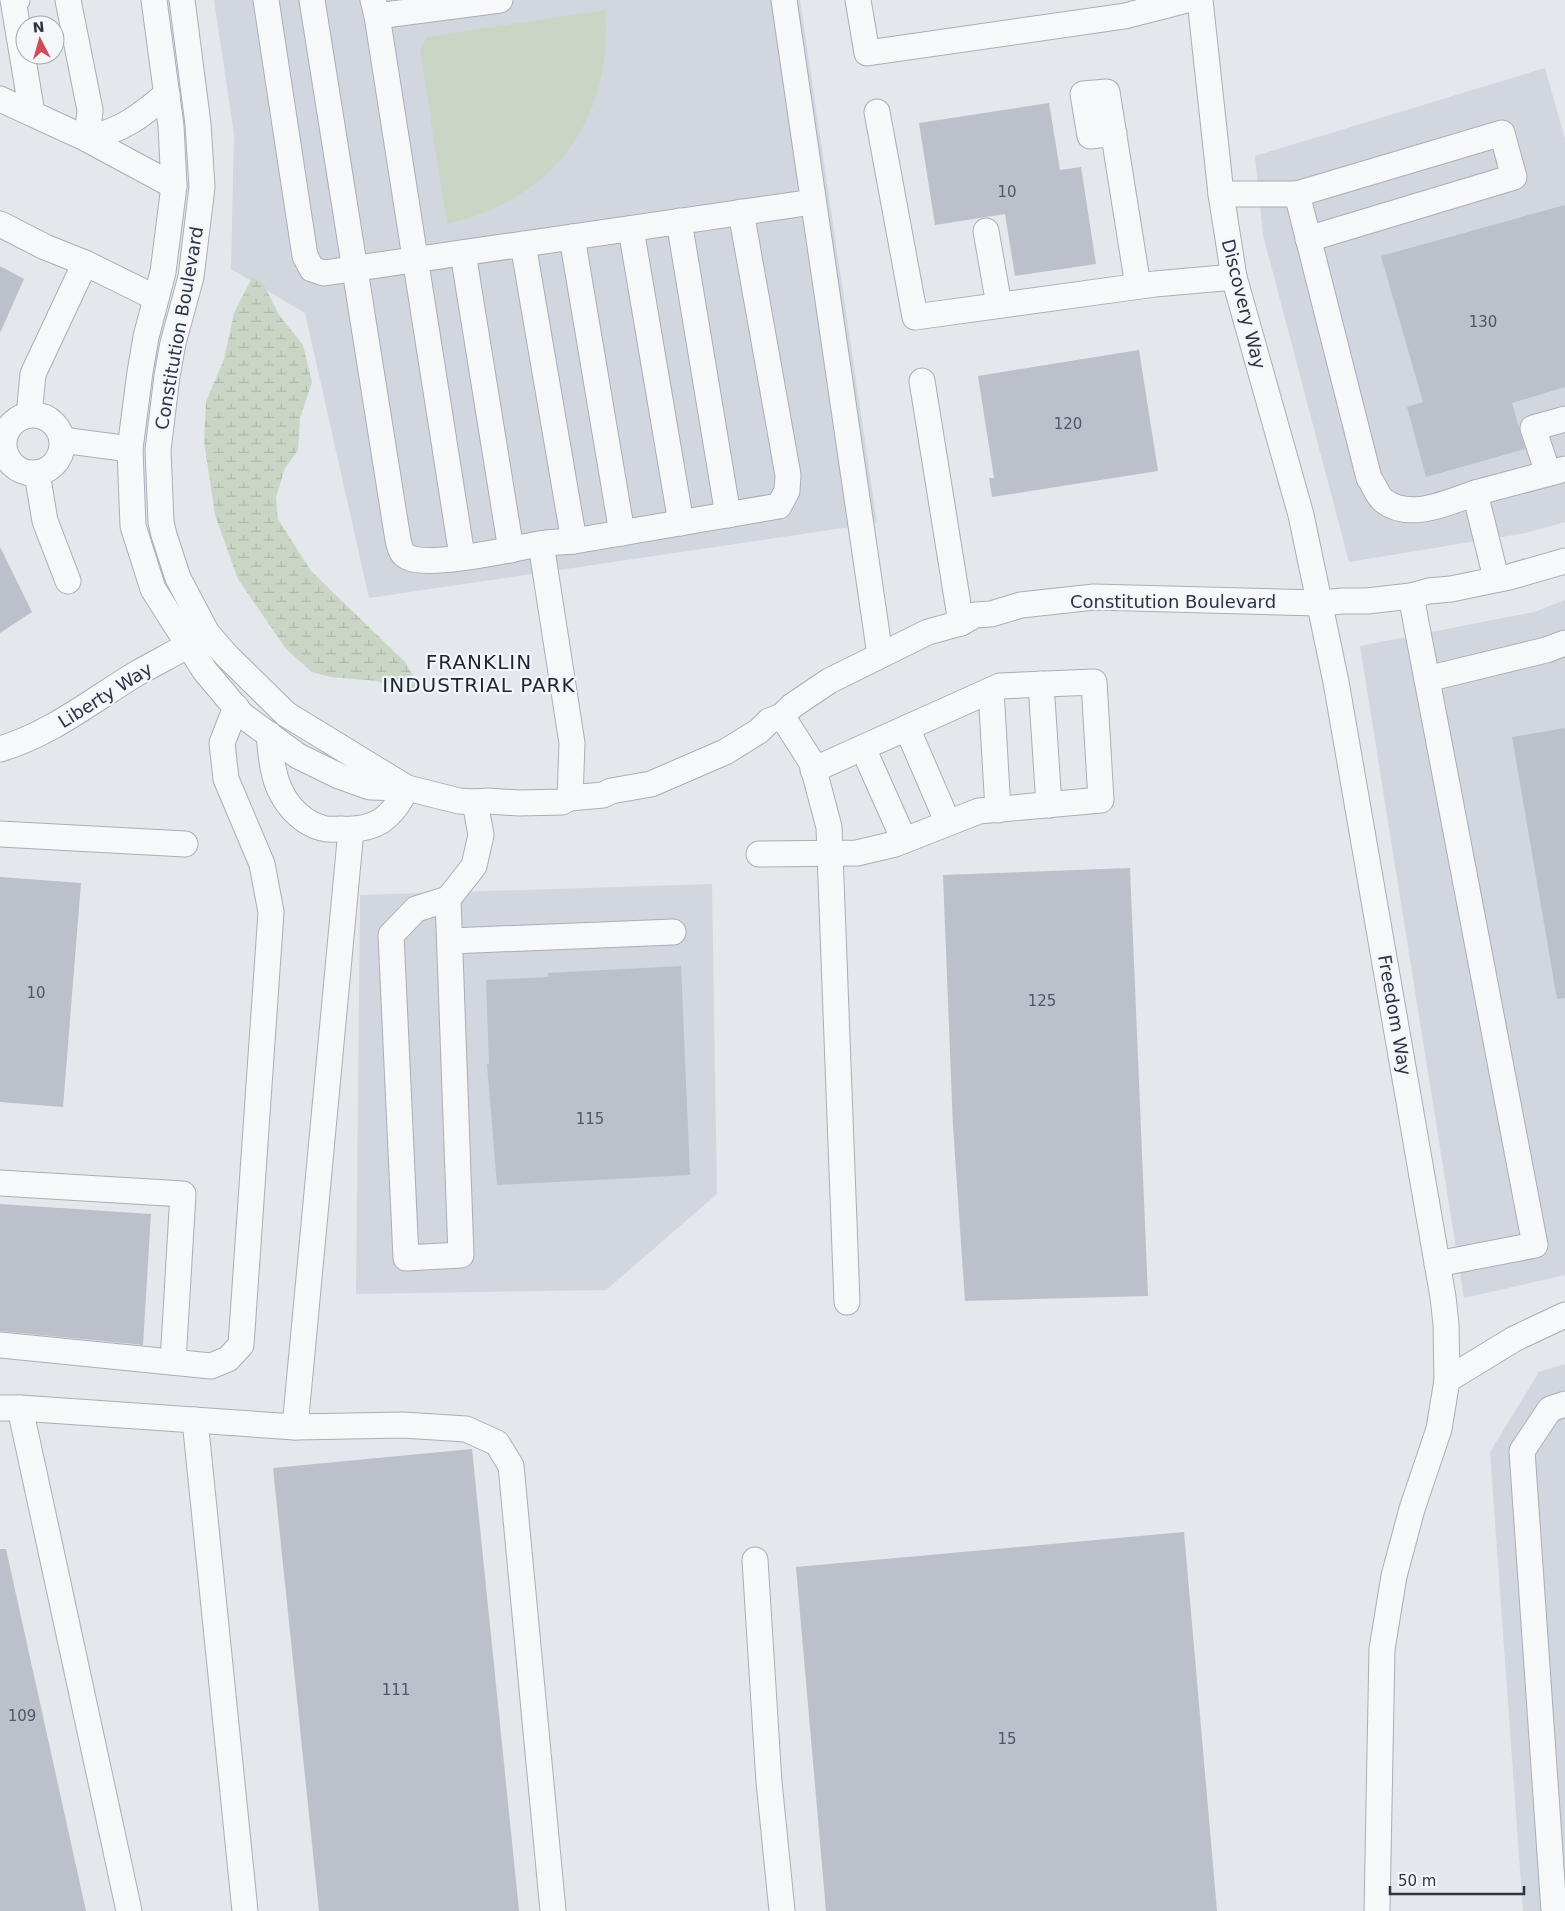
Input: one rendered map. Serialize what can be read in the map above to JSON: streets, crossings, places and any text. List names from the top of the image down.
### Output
{
  "streets": {
    "street": [
      "Discovery Way",
      "Constitution Boulevard",
      "Liberty Way",
      "Freedom Way"
    ]
  },
  "crossings": [
    ["Discovery Way", "Constitution Boulevard"],
    ["Discovery Way", "Freedom Way"],
    ["Constitution Boulevard", "Liberty Way"],
    ["Constitution Boulevard", "Freedom Way"]
  ],
  "districts": ["FRANKLIN INDUSTRIAL PARK"],
  "house_numbers": [
    "10",
    "130",
    "120",
    "10",
    "125",
    "115",
    "111",
    "109",
    "15"
  ],
  "scale_bar": "50 m",
  "north": "top"
}
